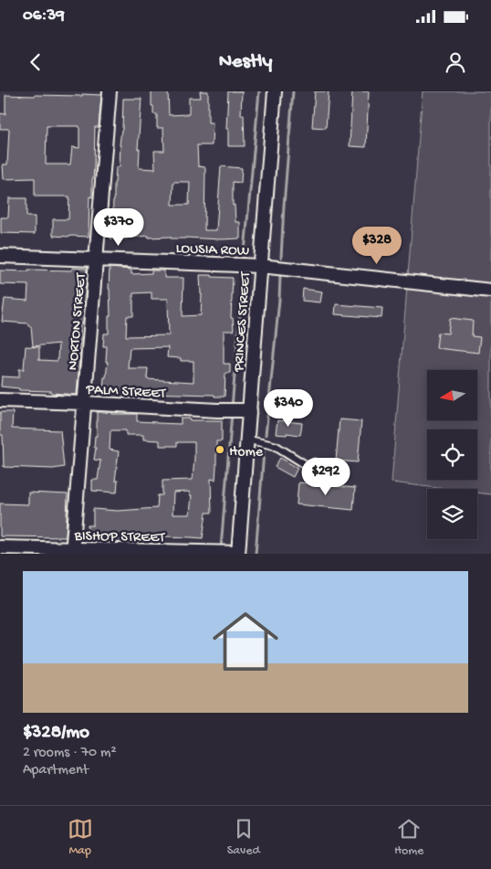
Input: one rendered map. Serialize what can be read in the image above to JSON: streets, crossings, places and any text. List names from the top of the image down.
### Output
{
  "streets": {
    "street": [
      "LOUSIA ROW",
      "NORTON STREET",
      "PRINCES STREET",
      "PALM STREET",
      "BISHOP STREET"
    ]
  },
  "crossings": [
    ["LOUSIA ROW", "NORTON STREET"],
    ["LOUSIA ROW", "PRINCES STREET"],
    ["NORTON STREET", "PALM STREET"],
    ["NORTON STREET", "BISHOP STREET"],
    ["PRINCES STREET", "PALM STREET"],
    ["PRINCES STREET", "BISHOP STREET"]
  ],
  "places": ["Home"],
  "north": "left",
  "page": {
    "status": "06:39",
    "header": "Nestly",
    "price": [
      "$370",
      "$328",
      "$340",
      "$292"
    ],
    "list": [
      {
        "name": "$328/mo",
        "note": "2 rooms · 70 m² · Apartment"
      }
    ],
    "tabs": ["Map", "Saved", "Home"]
  }
}
